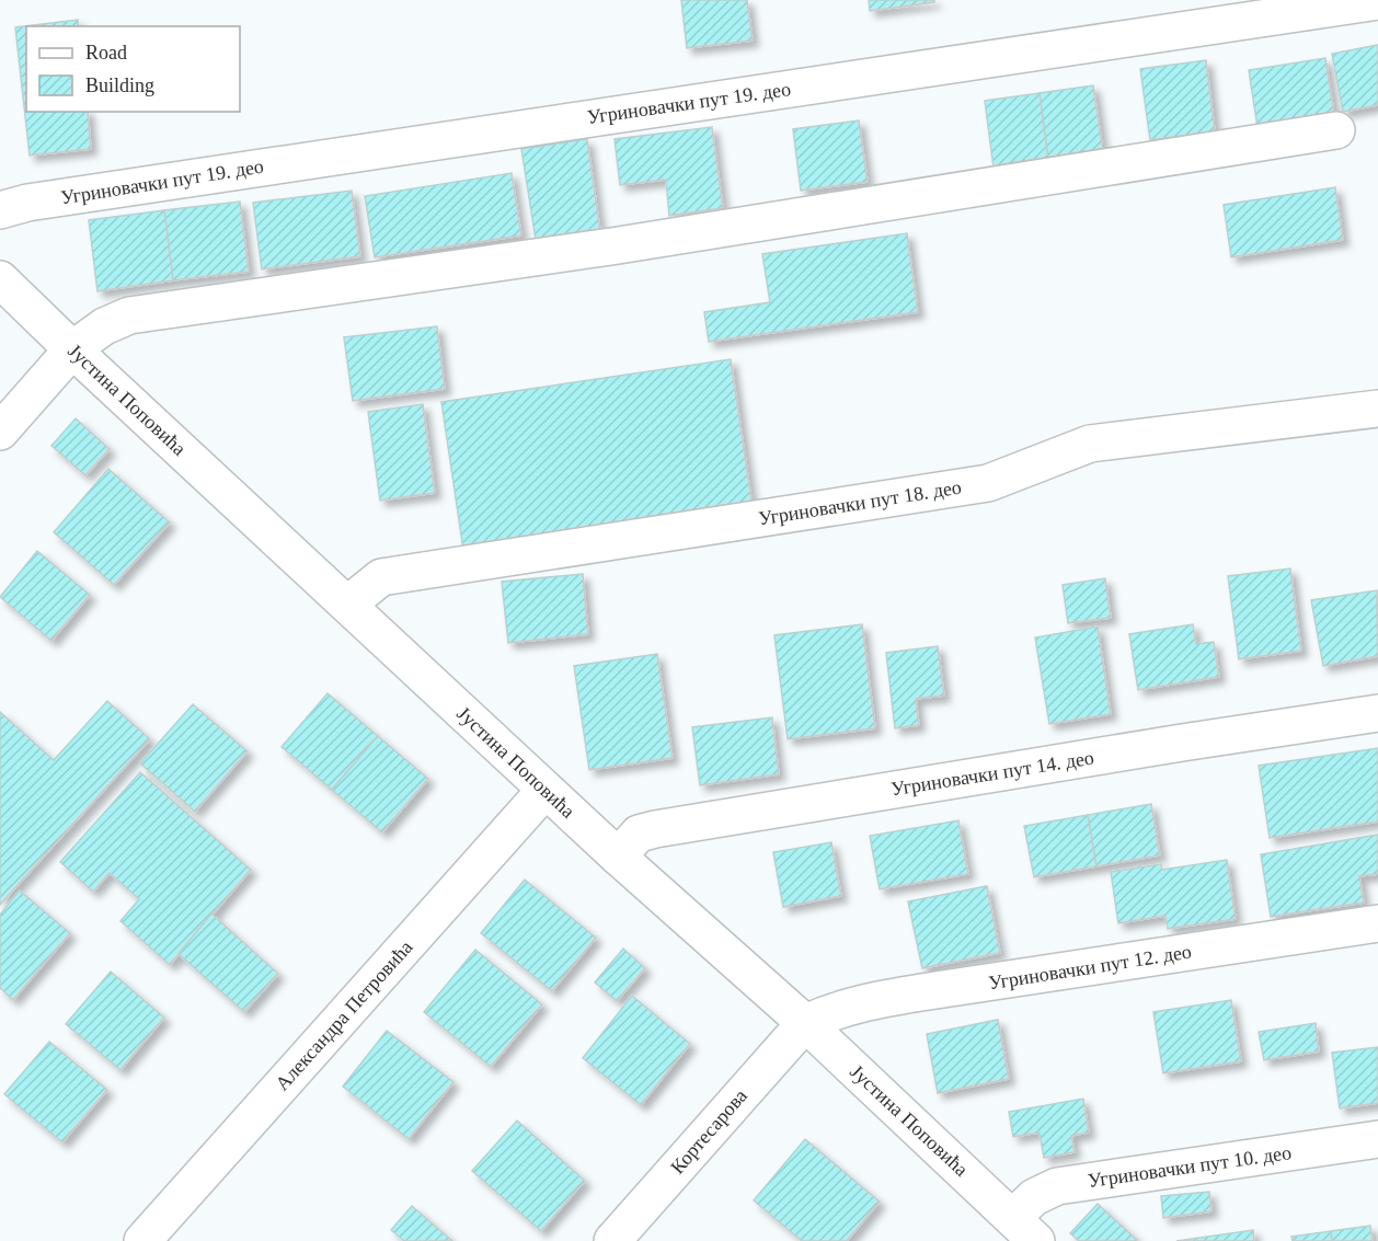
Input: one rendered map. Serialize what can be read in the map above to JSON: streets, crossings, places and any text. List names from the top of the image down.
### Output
{
  "streets": {
    "street": [
      "Угриновачки пут 19. део",
      "Јустина Поповића",
      "Угриновачки пут 18. део",
      "Угриновачки пут 14. део",
      "Угриновачки пут 12. део",
      "Александра Петровића",
      "Кортесарова",
      "Угриновачки пут 10. део"
    ]
  },
  "crossings": [
    ["Јустина Поповића", "Угриновачки пут 18. део"],
    ["Јустина Поповића", "Угриновачки пут 14. део"],
    ["Јустина Поповића", "Угриновачки пут 12. део"],
    ["Јустина Поповића", "Александра Петровића"],
    ["Јустина Поповића", "Кортесарова"],
    ["Јустина Поповића", "Угриновачки пут 10. део"],
    ["Угриновачки пут 12. део", "Кортесарова"]
  ],
  "legend": ["Road", "Building"]
}
